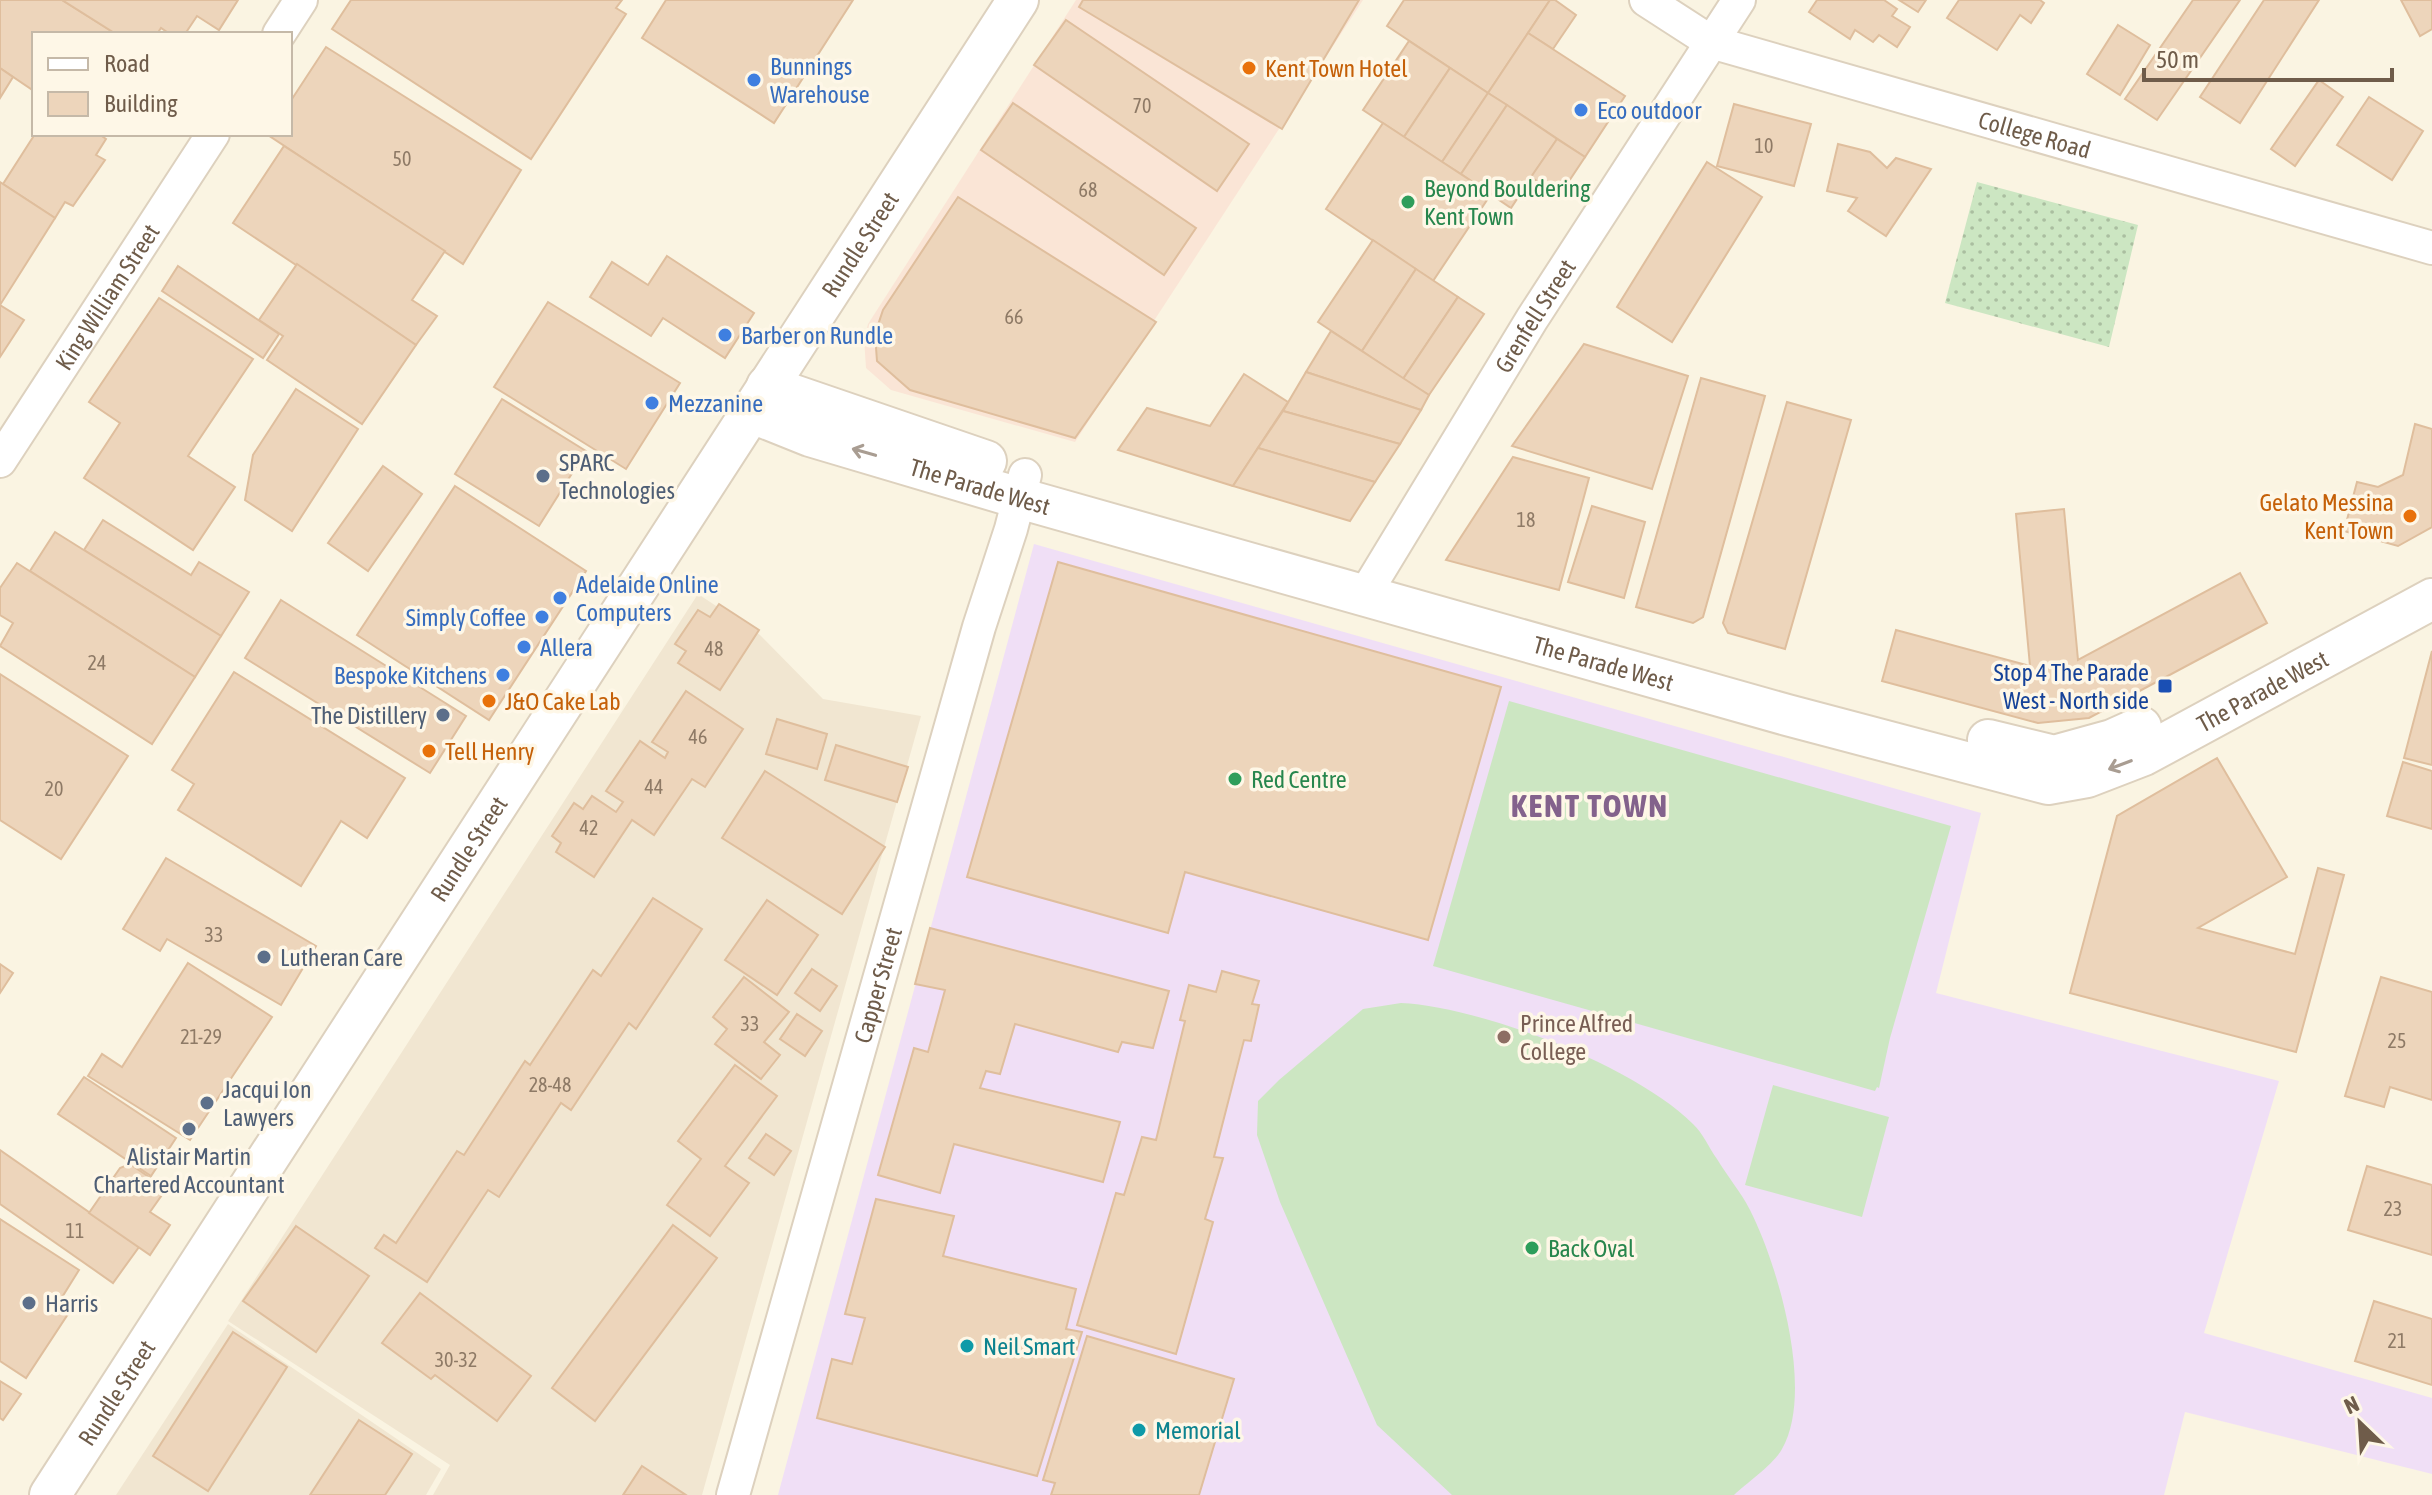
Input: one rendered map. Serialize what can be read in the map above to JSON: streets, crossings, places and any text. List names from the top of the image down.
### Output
{
  "streets": {
    "street": [
      "College Road",
      "Rundle Street",
      "King William Street",
      "Grenfell Street",
      "The Parade West",
      "Capper Street"
    ]
  },
  "crossings": [
    ["College Road", "Grenfell Street"],
    ["Rundle Street", "The Parade West"],
    ["Grenfell Street", "The Parade West"],
    ["The Parade West", "Capper Street"]
  ],
  "districts": ["KENT TOWN"],
  "places": {
    "other": [
      "Kent Town Hotel",
      "Bunnings Warehouse",
      "Eco outdoor",
      "Beyond Bouldering Kent Town",
      "Barber on Rundle",
      "Mezzanine",
      "SPARC Technologies",
      "Gelato Messina Kent Town",
      "Adelaide Online Computers",
      "Simply Coffee",
      "Allera",
      "Bespoke Kitchens",
      "J&O Cake Lab",
      "The Distillery",
      "Tell Henry",
      "Red Centre",
      "Lutheran Care",
      "Prince Alfred College",
      "Jacqui Ion Lawyers",
      "Alistair Martin Chartered Accountant",
      "Back Oval",
      "Harris",
      "Neil Smart",
      "Memorial"
    ],
    "transit": ["Stop 4 The Parade West - North side"]
  },
  "house_numbers": [
    "70",
    "10",
    "50",
    "68",
    "66",
    "18",
    "48",
    "24",
    "46",
    "44",
    "20",
    "42",
    "33",
    "33",
    "21-29",
    "25",
    "28-48",
    "23",
    "11",
    "21",
    "30-32"
  ],
  "legend": ["Road", "Building"],
  "scale_bar": "50 m",
  "north": "top left"
}
